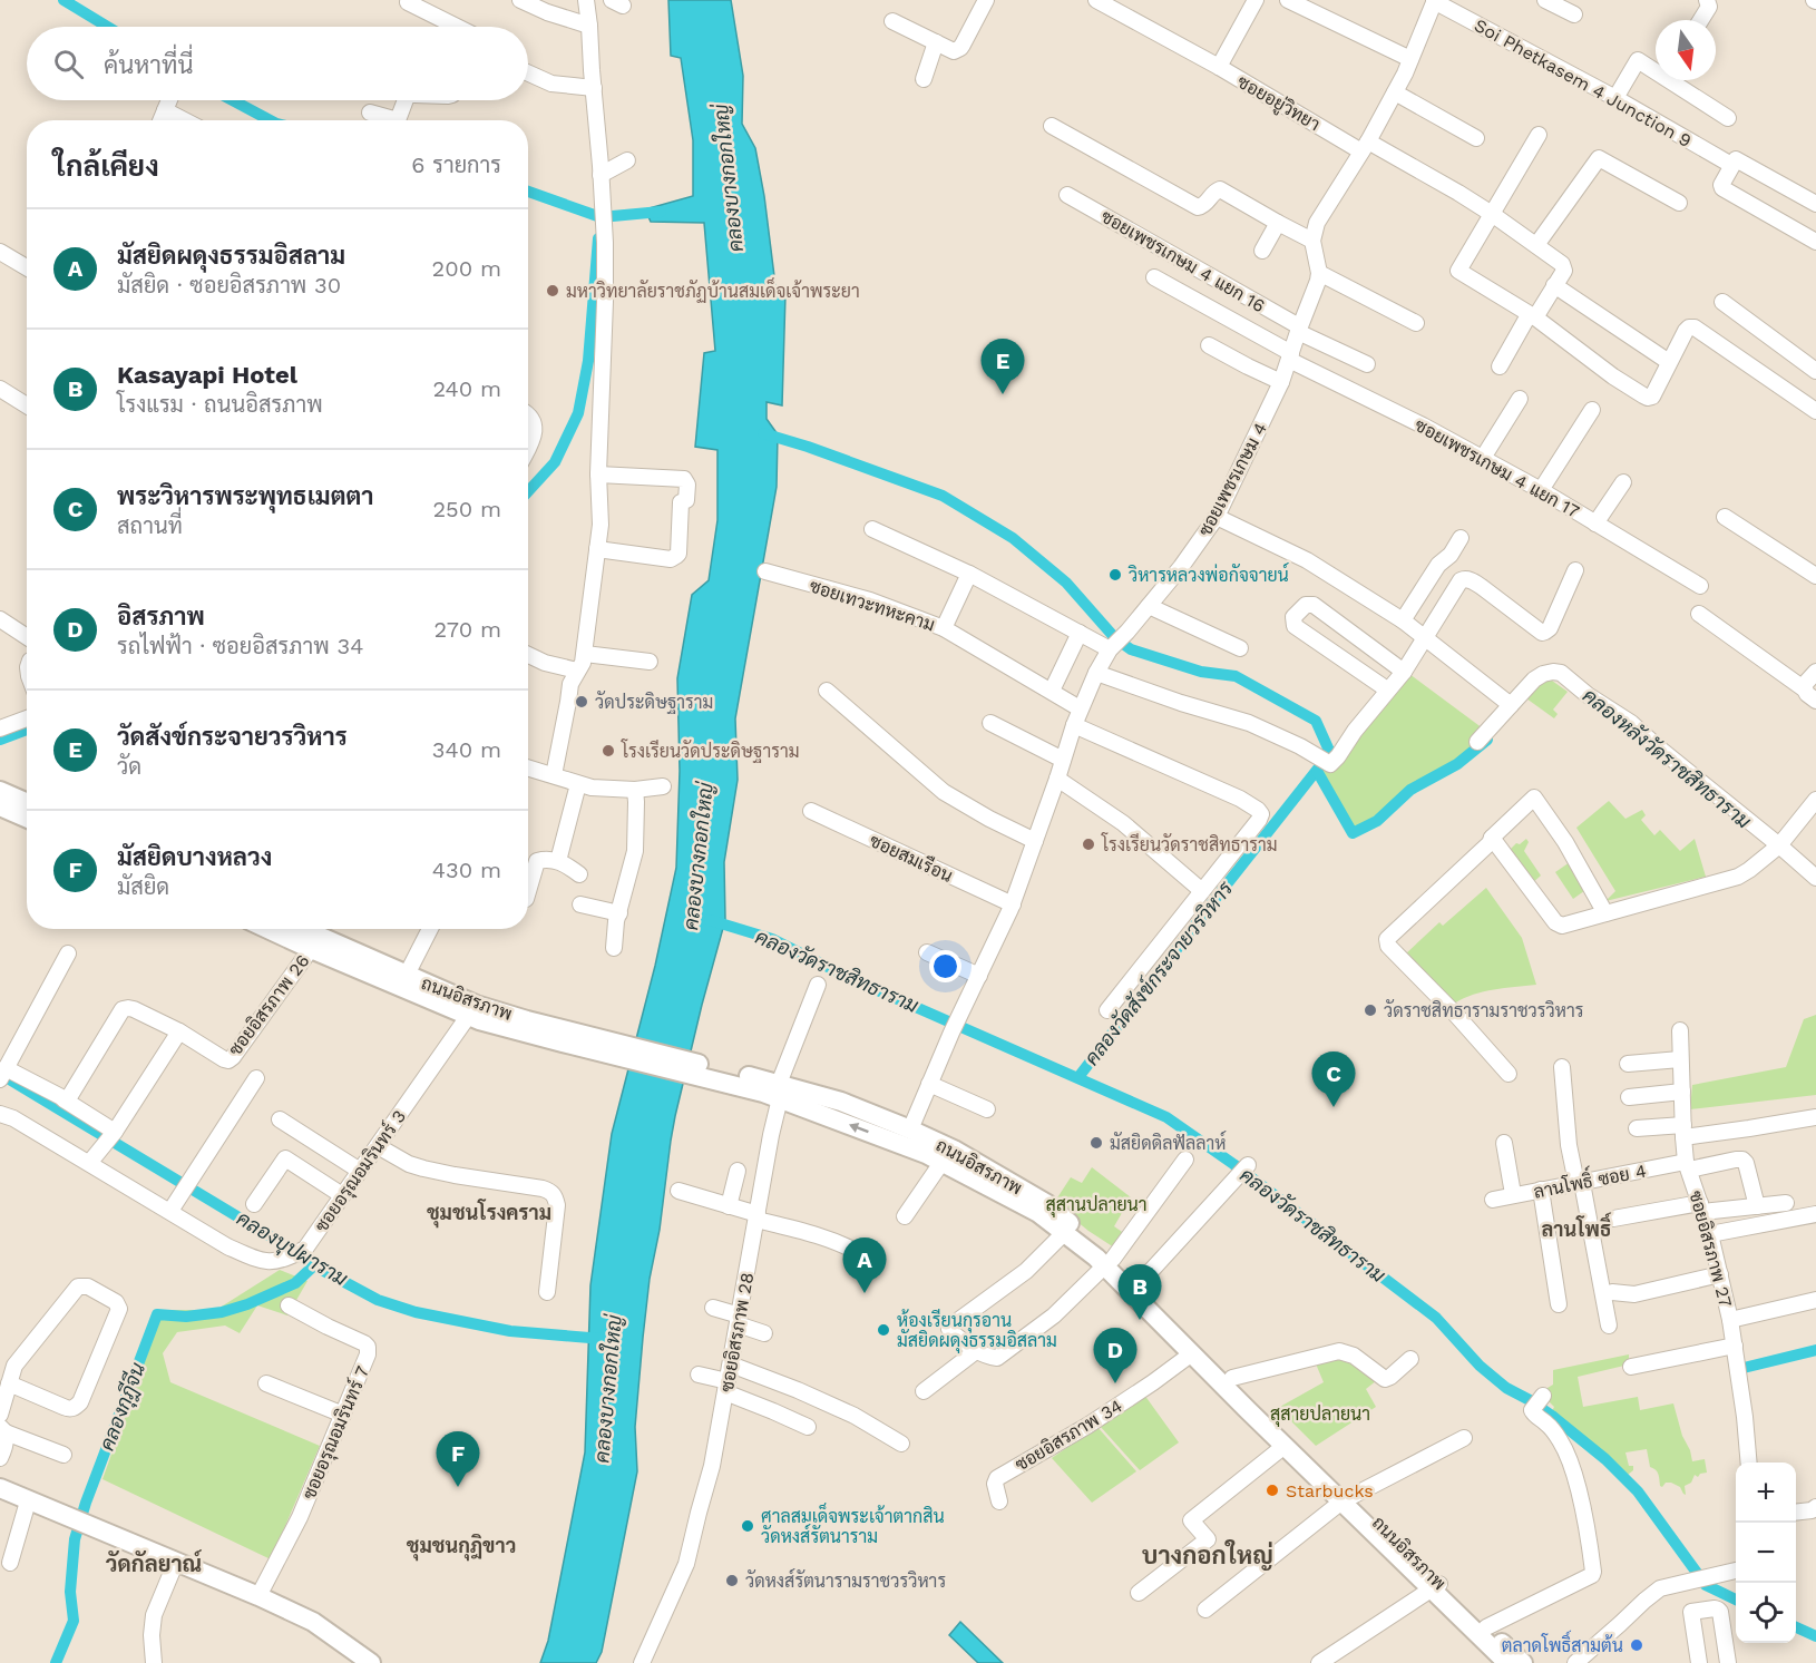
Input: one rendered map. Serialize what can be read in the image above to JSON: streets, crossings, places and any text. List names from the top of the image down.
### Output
{
  "streets": {
    "main road": ["ถนนอิสรภาพ"],
    "street": [
      "Soi Phetkasem 4 Junction 9",
      "ซอยอยู่วิทยา",
      "ซอยเพชรเกษม 4 แยก 16",
      "ซอยเพชรเกษม 4 แยก 17",
      "ซอยเพชรเกษม 4",
      "ซอยเทวะทหะคาม",
      "ซอยสมเรือน",
      "ซอยอิสรภาพ 26",
      "ซอยอรุณอมรินทร์ 3",
      "ลานโพธิ์ ซอย 4",
      "ซอยอิสรภาพ 27",
      "ซอยอิสรภาพ 28",
      "ซอยอรุณอมรินทร์ 7",
      "ซอยอิสรภาพ 34"
    ]
  },
  "crossings": [
    ["ซอยเพชรเกษม 4 แยก 16", "ซอยเพชรเกษม 4"],
    ["ซอยเพชรเกษม 4 แยก 17", "ซอยเพชรเกษม 4"],
    ["ซอยเพชรเกษม 4", "ซอยเทวะทหะคาม"],
    ["ซอยเพชรเกษม 4", "ซอยสมเรือน"],
    ["ซอยเพชรเกษม 4", "ถนนอิสรภาพ"],
    ["ถนนอิสรภาพ", "ซอยอิสรภาพ 26"],
    ["ถนนอิสรภาพ", "ซอยอรุณอมรินทร์ 3"],
    ["ถนนอิสรภาพ", "ซอยอิสรภาพ 28"],
    ["ลานโพธิ์ ซอย 4", "ซอยอิสรภาพ 27"]
  ],
  "districts": [
    "ชุมชนโรงคราม",
    "ลานโพธิ์",
    "ชุมชนกุฎิขาว",
    "บางกอกใหญ่",
    "วัดกัลยาณ์"
  ],
  "water": [
    "คลองบางกอกใหญ่",
    "คลองหลังวัดราชสิทธาราม",
    "คลองวัดราชสิทธาราม",
    "คลองวัดสังข์กระจายวรวิหาร",
    "คลองบุปผาราม",
    "คลองกุฎีจีน"
  ],
  "parks": ["สุสานปลายนา", "สุสายปลายนา"],
  "places": [
    "มหาวิทยาลัยราชภัฏบ้านสมเด็จเจ้าพระยา",
    "วิหารหลวงพ่อกัจจายน์",
    "วัดประดิษฐาราม",
    "โรงเรียนวัดประดิษฐาราม",
    "โรงเรียนวัดราชสิทธาราม",
    "วัดราชสิทธารามราชวรวิหาร",
    "มัสยิดดิลฟัลลาห์",
    "ห้องเรียนกุรอาน มัสยิดผดุงธรรมอิสลาม",
    "Starbucks",
    "ศาลสมเด็จพระเจ้าตากสิน วัดหงส์รัตนาราม",
    "วัดหงส์รัตนารามราชวรวิหาร",
    "ตลาดโพธิ์สามต้น"
  ],
  "north": "bottom",
  "page": {
    "search": "ค้นหาที่นี่",
    "heading": ["ใกล้เคียง", "6 รายการ"],
    "list": [
      {
        "mark": "A",
        "name": "มัสยิดผดุงธรรมอิสลาม",
        "note": "มัสยิด · ซอยอิสรภาพ 30",
        "value": "200 m"
      },
      {
        "mark": "B",
        "name": "Kasayapi Hotel",
        "note": "โรงแรม · ถนนอิสรภาพ",
        "value": "240 m"
      },
      {
        "mark": "C",
        "name": "พระวิหารพระพุทธเมตตา",
        "note": "สถานที่",
        "value": "250 m"
      },
      {
        "mark": "D",
        "name": "อิสรภาพ",
        "note": "รถไฟฟ้า · ซอยอิสรภาพ 34",
        "value": "270 m"
      },
      {
        "mark": "E",
        "name": "วัดสังข์กระจายวรวิหาร",
        "note": "วัด",
        "value": "340 m"
      },
      {
        "mark": "F",
        "name": "มัสยิดบางหลวง",
        "note": "มัสยิด",
        "value": "430 m"
      }
    ],
    "pins": [
      "E",
      "C",
      "A",
      "B",
      "D",
      "F"
    ],
    "map_buttons": ["+", "−"]
  }
}
